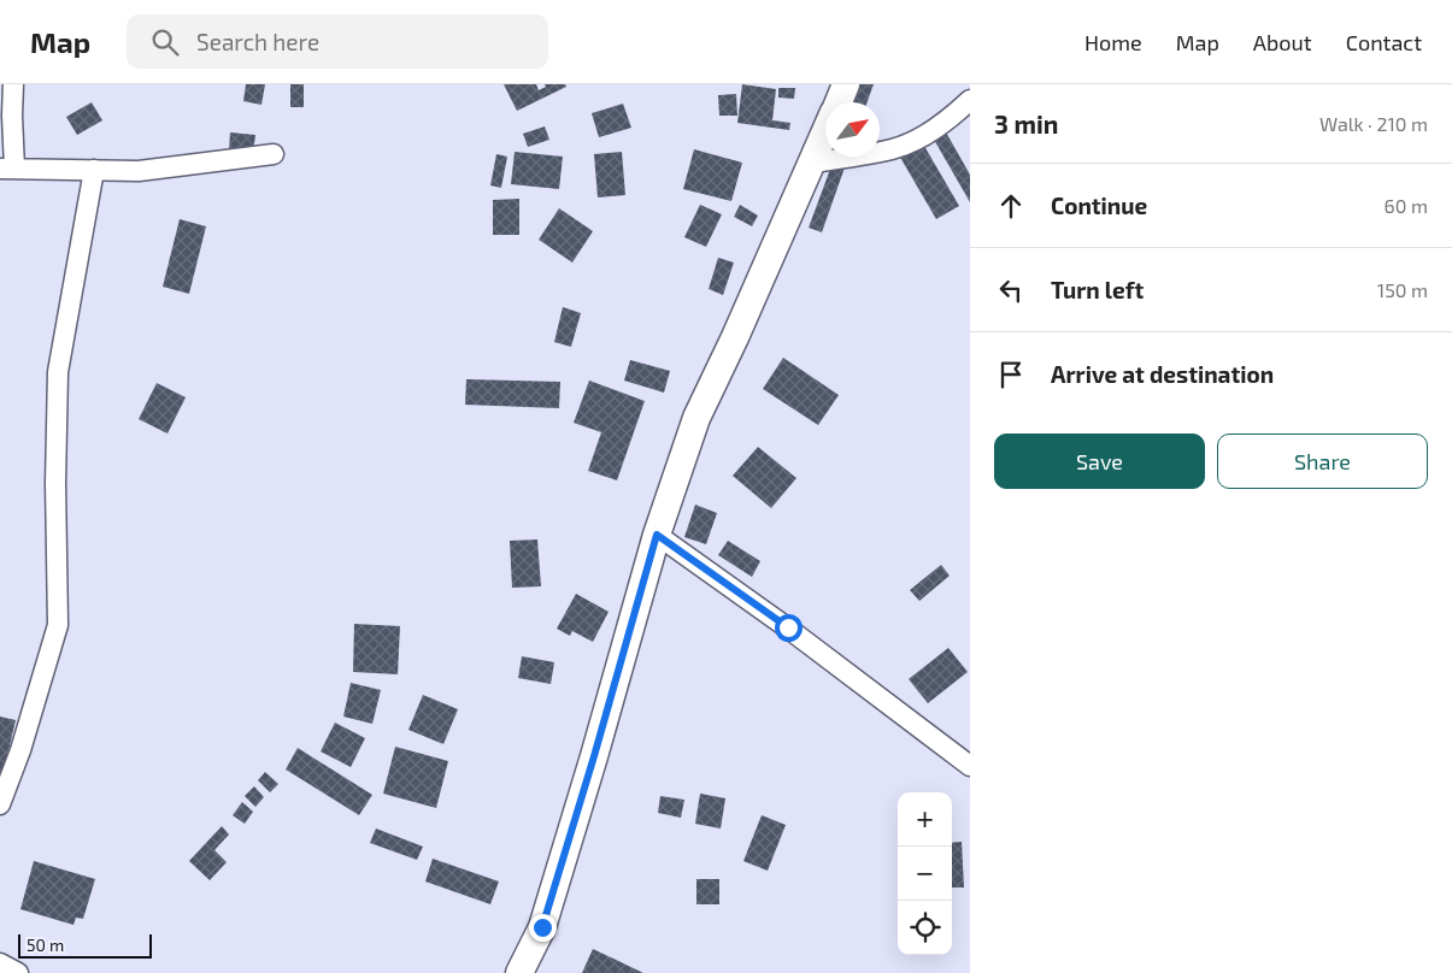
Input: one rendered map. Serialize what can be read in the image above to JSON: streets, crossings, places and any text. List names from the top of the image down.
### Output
{
  "scale_bar": "50 m",
  "north": "top right",
  "page": {
    "header": "Map",
    "search": "Search here",
    "nav": [
      "Home",
      "Map",
      "About",
      "Contact"
    ],
    "heading": ["3 min", "Walk · 210 m"],
    "list": [
      ["Continue", "60 m"],
      ["Turn left", "150 m"],
      "Arrive at destination"
    ],
    "buttons": ["Save", "Share"],
    "map_buttons": ["+", "−"],
    "scale": "50 m"
  }
}
